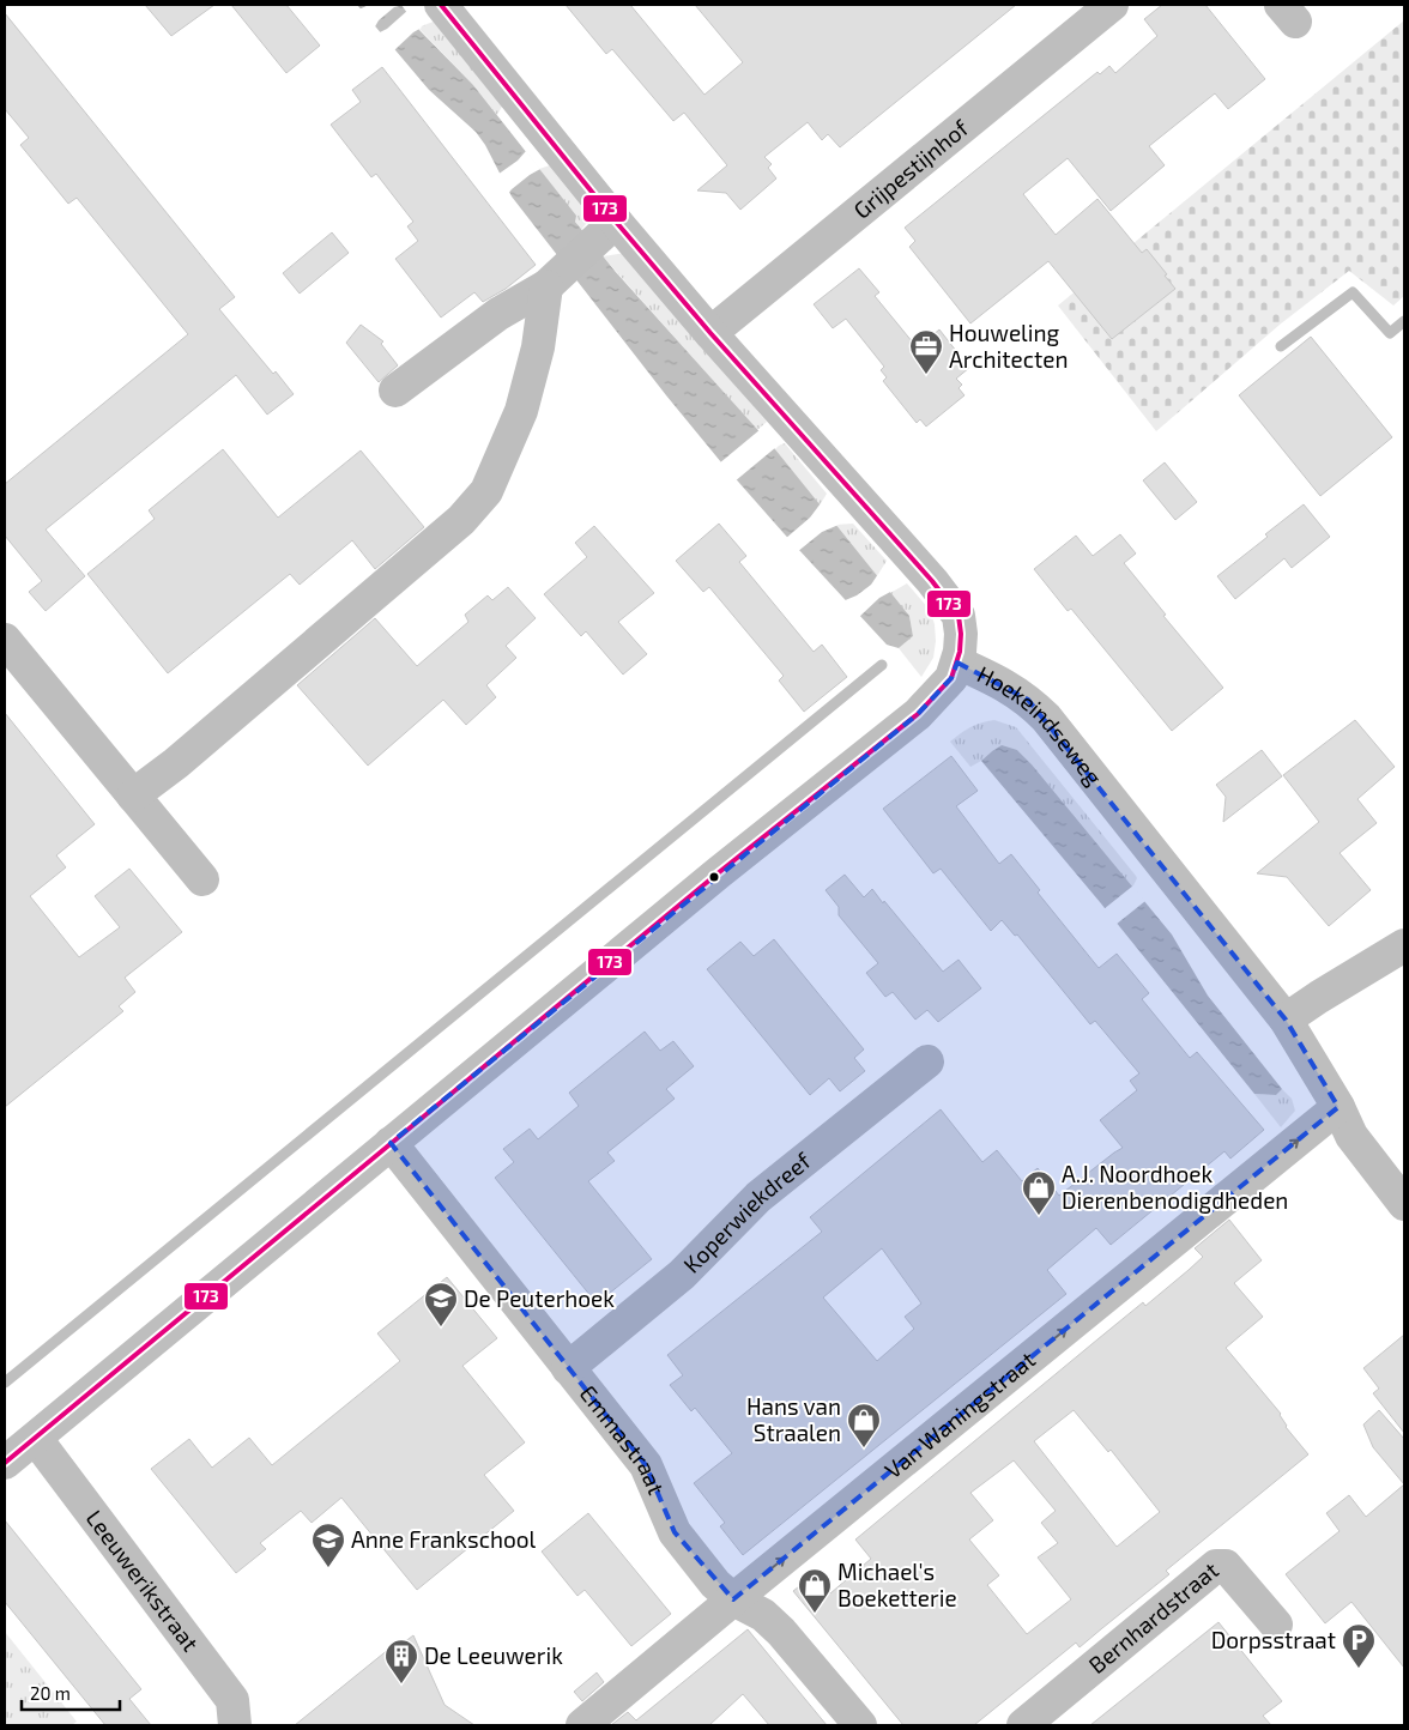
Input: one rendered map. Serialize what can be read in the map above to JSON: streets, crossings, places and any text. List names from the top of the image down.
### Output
{
  "streets": {
    "street": [
      "Grijpestijnhof",
      "Hoekeindseweg",
      "Koperwiekdreef",
      "Van Waningstraat",
      "Emmastraat",
      "Leeuwerikstraat",
      "Bernhardstraat"
    ]
  },
  "crossings": [
    ["Grijpestijnhof", "Hoekeindseweg"],
    ["Hoekeindseweg", "Van Waningstraat"],
    ["Koperwiekdreef", "Emmastraat"],
    ["Van Waningstraat", "Emmastraat"]
  ],
  "one_way": ["Van Waningstraat"],
  "places": {
    "office": ["Houweling Architecten"],
    "shop": ["A.J. Noordhoek Dierenbenodigdheden", "Hans van Straalen", "Michael's Boeketterie"],
    "school or university": ["De Peuterhoek", "Anne Frankschool"],
    "parking": ["Dorpsstraat"],
    "building": ["De Leeuwerik"]
  },
  "lines": ["transit line 173"],
  "scale_bar": "20 m"
}
